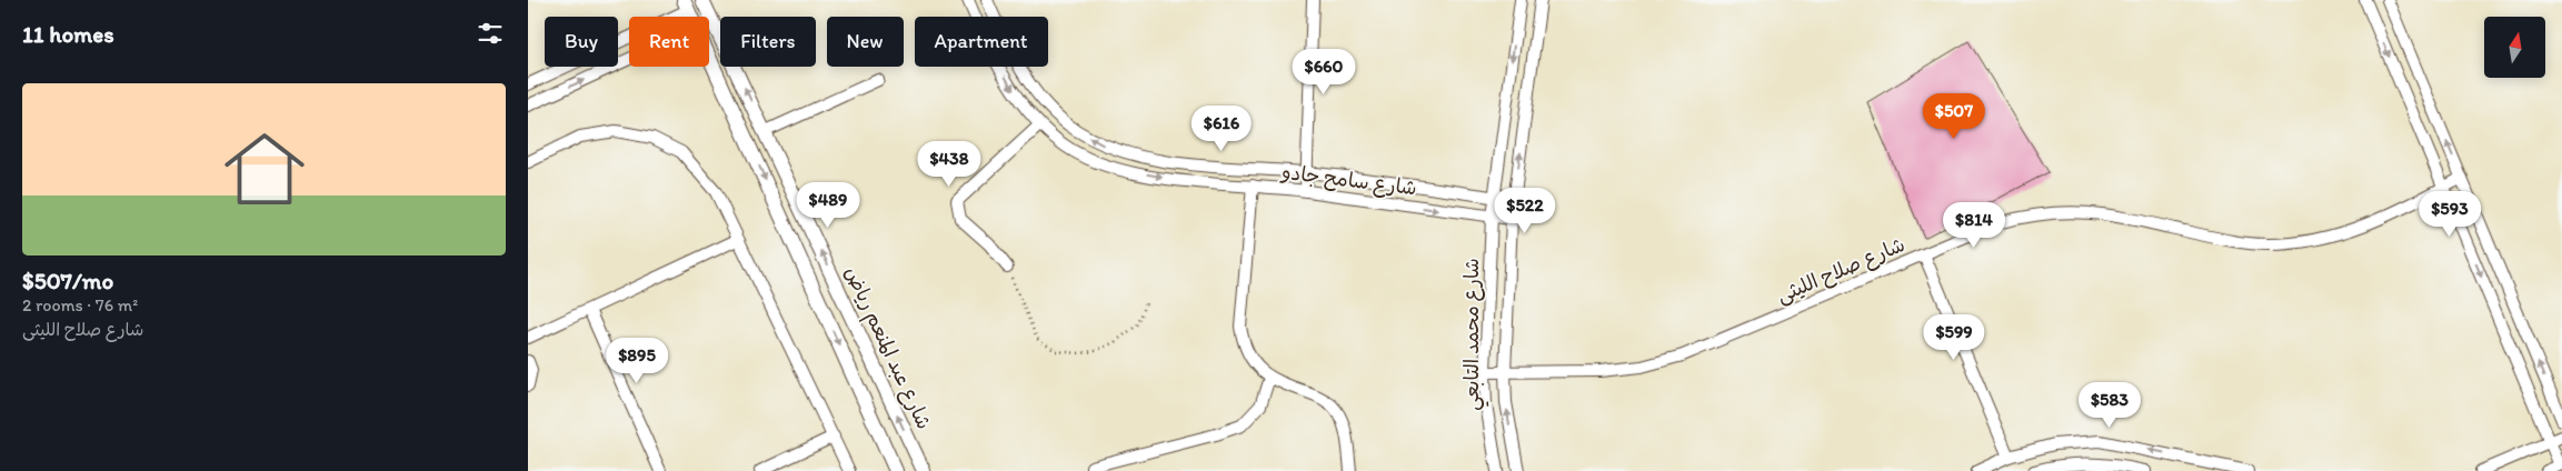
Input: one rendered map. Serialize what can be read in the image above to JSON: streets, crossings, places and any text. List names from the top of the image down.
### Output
{
  "streets": {
    "street": [
      "شارع سامح جادو",
      "شارع صلاح الليثى",
      "شارع محمد التابعي",
      "شارع عبد المنعم رياض"
    ]
  },
  "crossings": [
    ["شارع سامح جادو", "شارع محمد التابعي"],
    ["شارع صلاح الليثى", "شارع محمد التابعي"]
  ],
  "north": "top",
  "page": {
    "heading": "11 homes",
    "chip": [
      "Buy",
      "Rent",
      "Filters",
      "New",
      "Apartment"
    ],
    "price": [
      "$660",
      "$507",
      "$616",
      "$438",
      "$489",
      "$522",
      "$593",
      "$814",
      "$599",
      "$895",
      "$583"
    ],
    "list": [
      {
        "name": "$507/mo",
        "note": "2 rooms · 76 m² · شارع صلاح الليثى"
      }
    ]
  }
}
